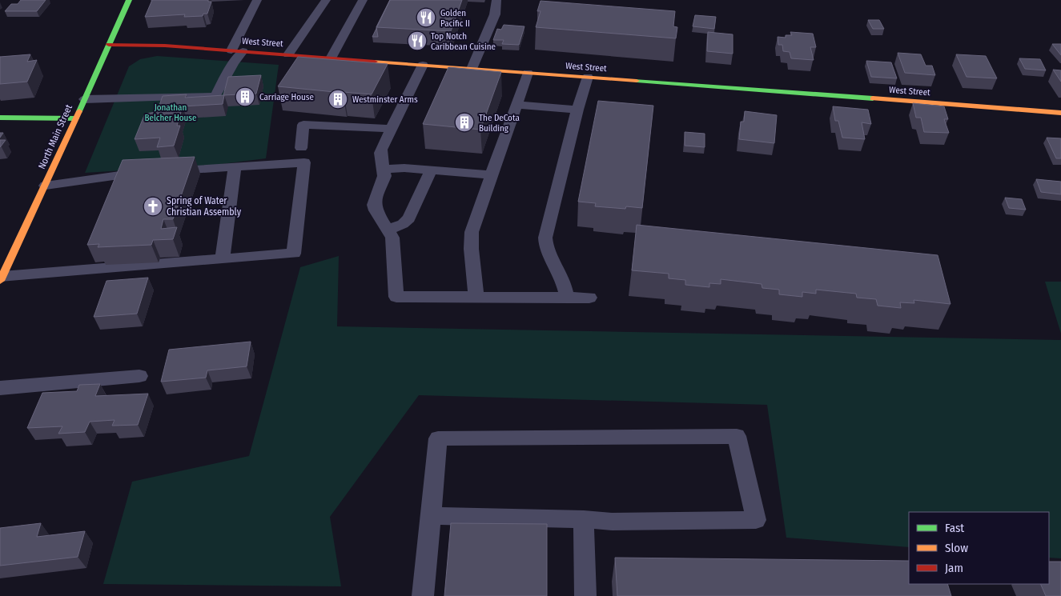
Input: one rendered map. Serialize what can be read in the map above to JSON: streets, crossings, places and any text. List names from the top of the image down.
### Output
{
  "streets": {
    "main road": ["West Street", "North Main Street"]
  },
  "crossings": [
    ["West Street", "North Main Street"]
  ],
  "parks": ["Jonathan Belcher House"],
  "places": {
    "restaurant": ["Golden Pacific II", "Top Notch Caribbean Cuisine"],
    "building": ["Carriage House", "Westminster Arms", "The DeCota Building"],
    "church": ["Spring of Water Christian Assembly"]
  },
  "legend": ["Fast", "Slow", "Jam"]
}
